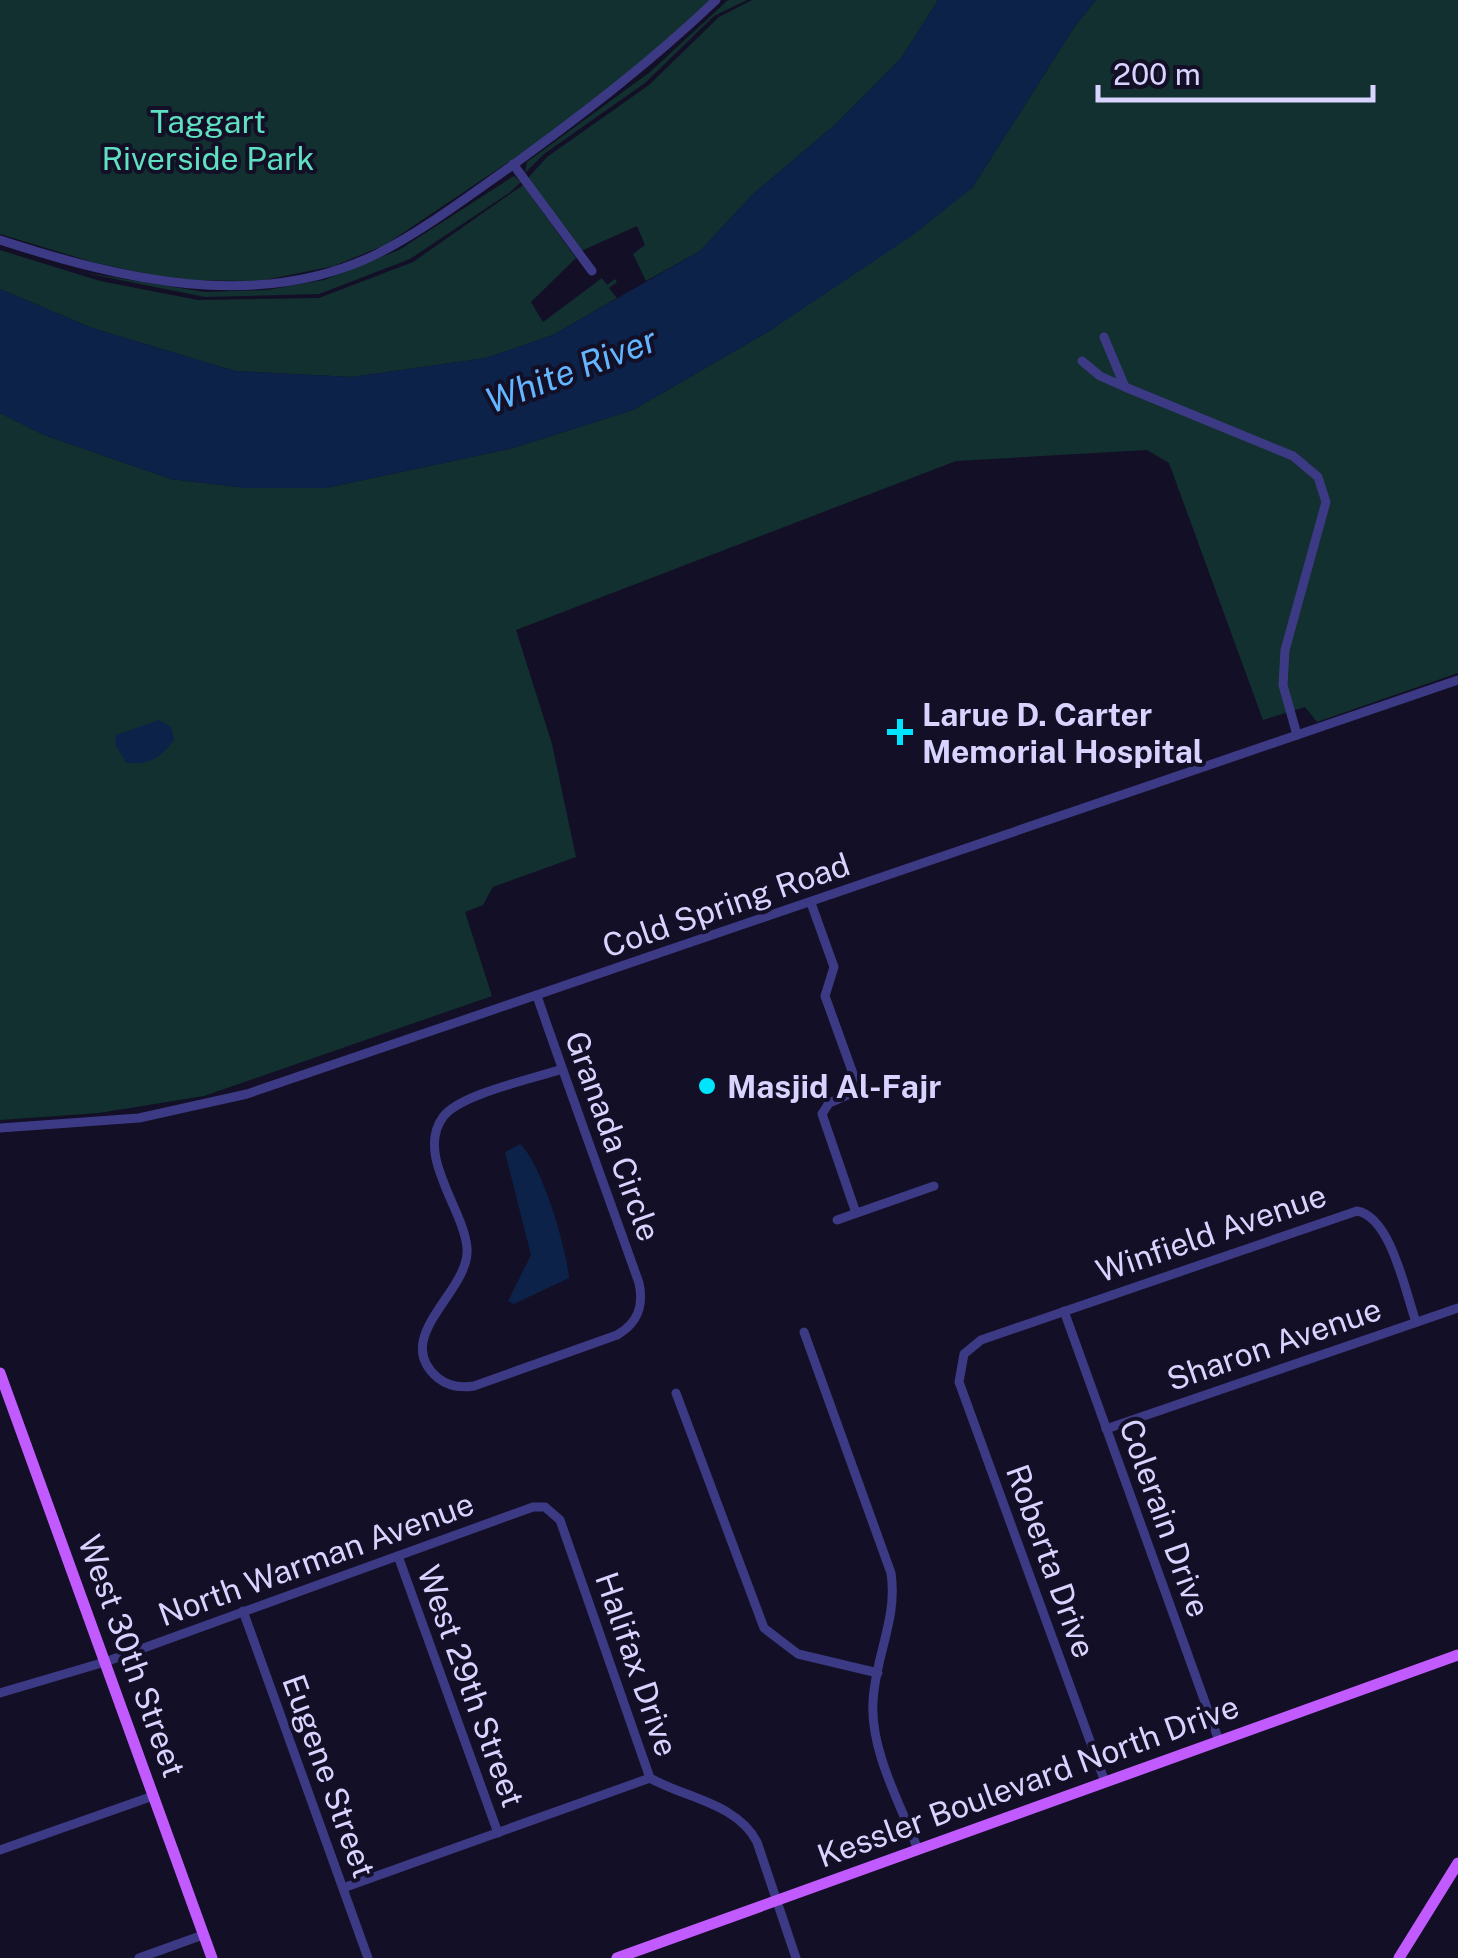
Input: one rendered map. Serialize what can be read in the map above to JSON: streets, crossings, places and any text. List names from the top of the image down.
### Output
{
  "streets": {
    "main road": ["West 30th Street", "Kessler Boulevard North Drive"],
    "street": [
      "Cold Spring Road",
      "Granada Circle",
      "Winfield Avenue",
      "Sharon Avenue",
      "Colerain Drive",
      "North Warman Avenue",
      "Roberta Drive",
      "Halifax Drive",
      "West 29th Street",
      "Eugene Street"
    ]
  },
  "crossings": [
    ["Cold Spring Road", "Granada Circle"],
    ["Winfield Avenue", "Sharon Avenue"],
    ["Winfield Avenue", "Colerain Drive"],
    ["Winfield Avenue", "Roberta Drive"],
    ["Sharon Avenue", "Colerain Drive"],
    ["Colerain Drive", "Kessler Boulevard North Drive"],
    ["North Warman Avenue", "West 30th Street"],
    ["North Warman Avenue", "Halifax Drive"],
    ["North Warman Avenue", "West 29th Street"],
    ["North Warman Avenue", "Eugene Street"],
    ["Roberta Drive", "Kessler Boulevard North Drive"],
    ["Halifax Drive", "Kessler Boulevard North Drive"]
  ],
  "water": ["White River"],
  "parks": ["Taggart Riverside Park"],
  "places": {
    "health": ["Larue D. Carter Memorial Hospital"],
    "other": ["Masjid Al-Fajr"]
  },
  "scale_bar": "200 m"
}
